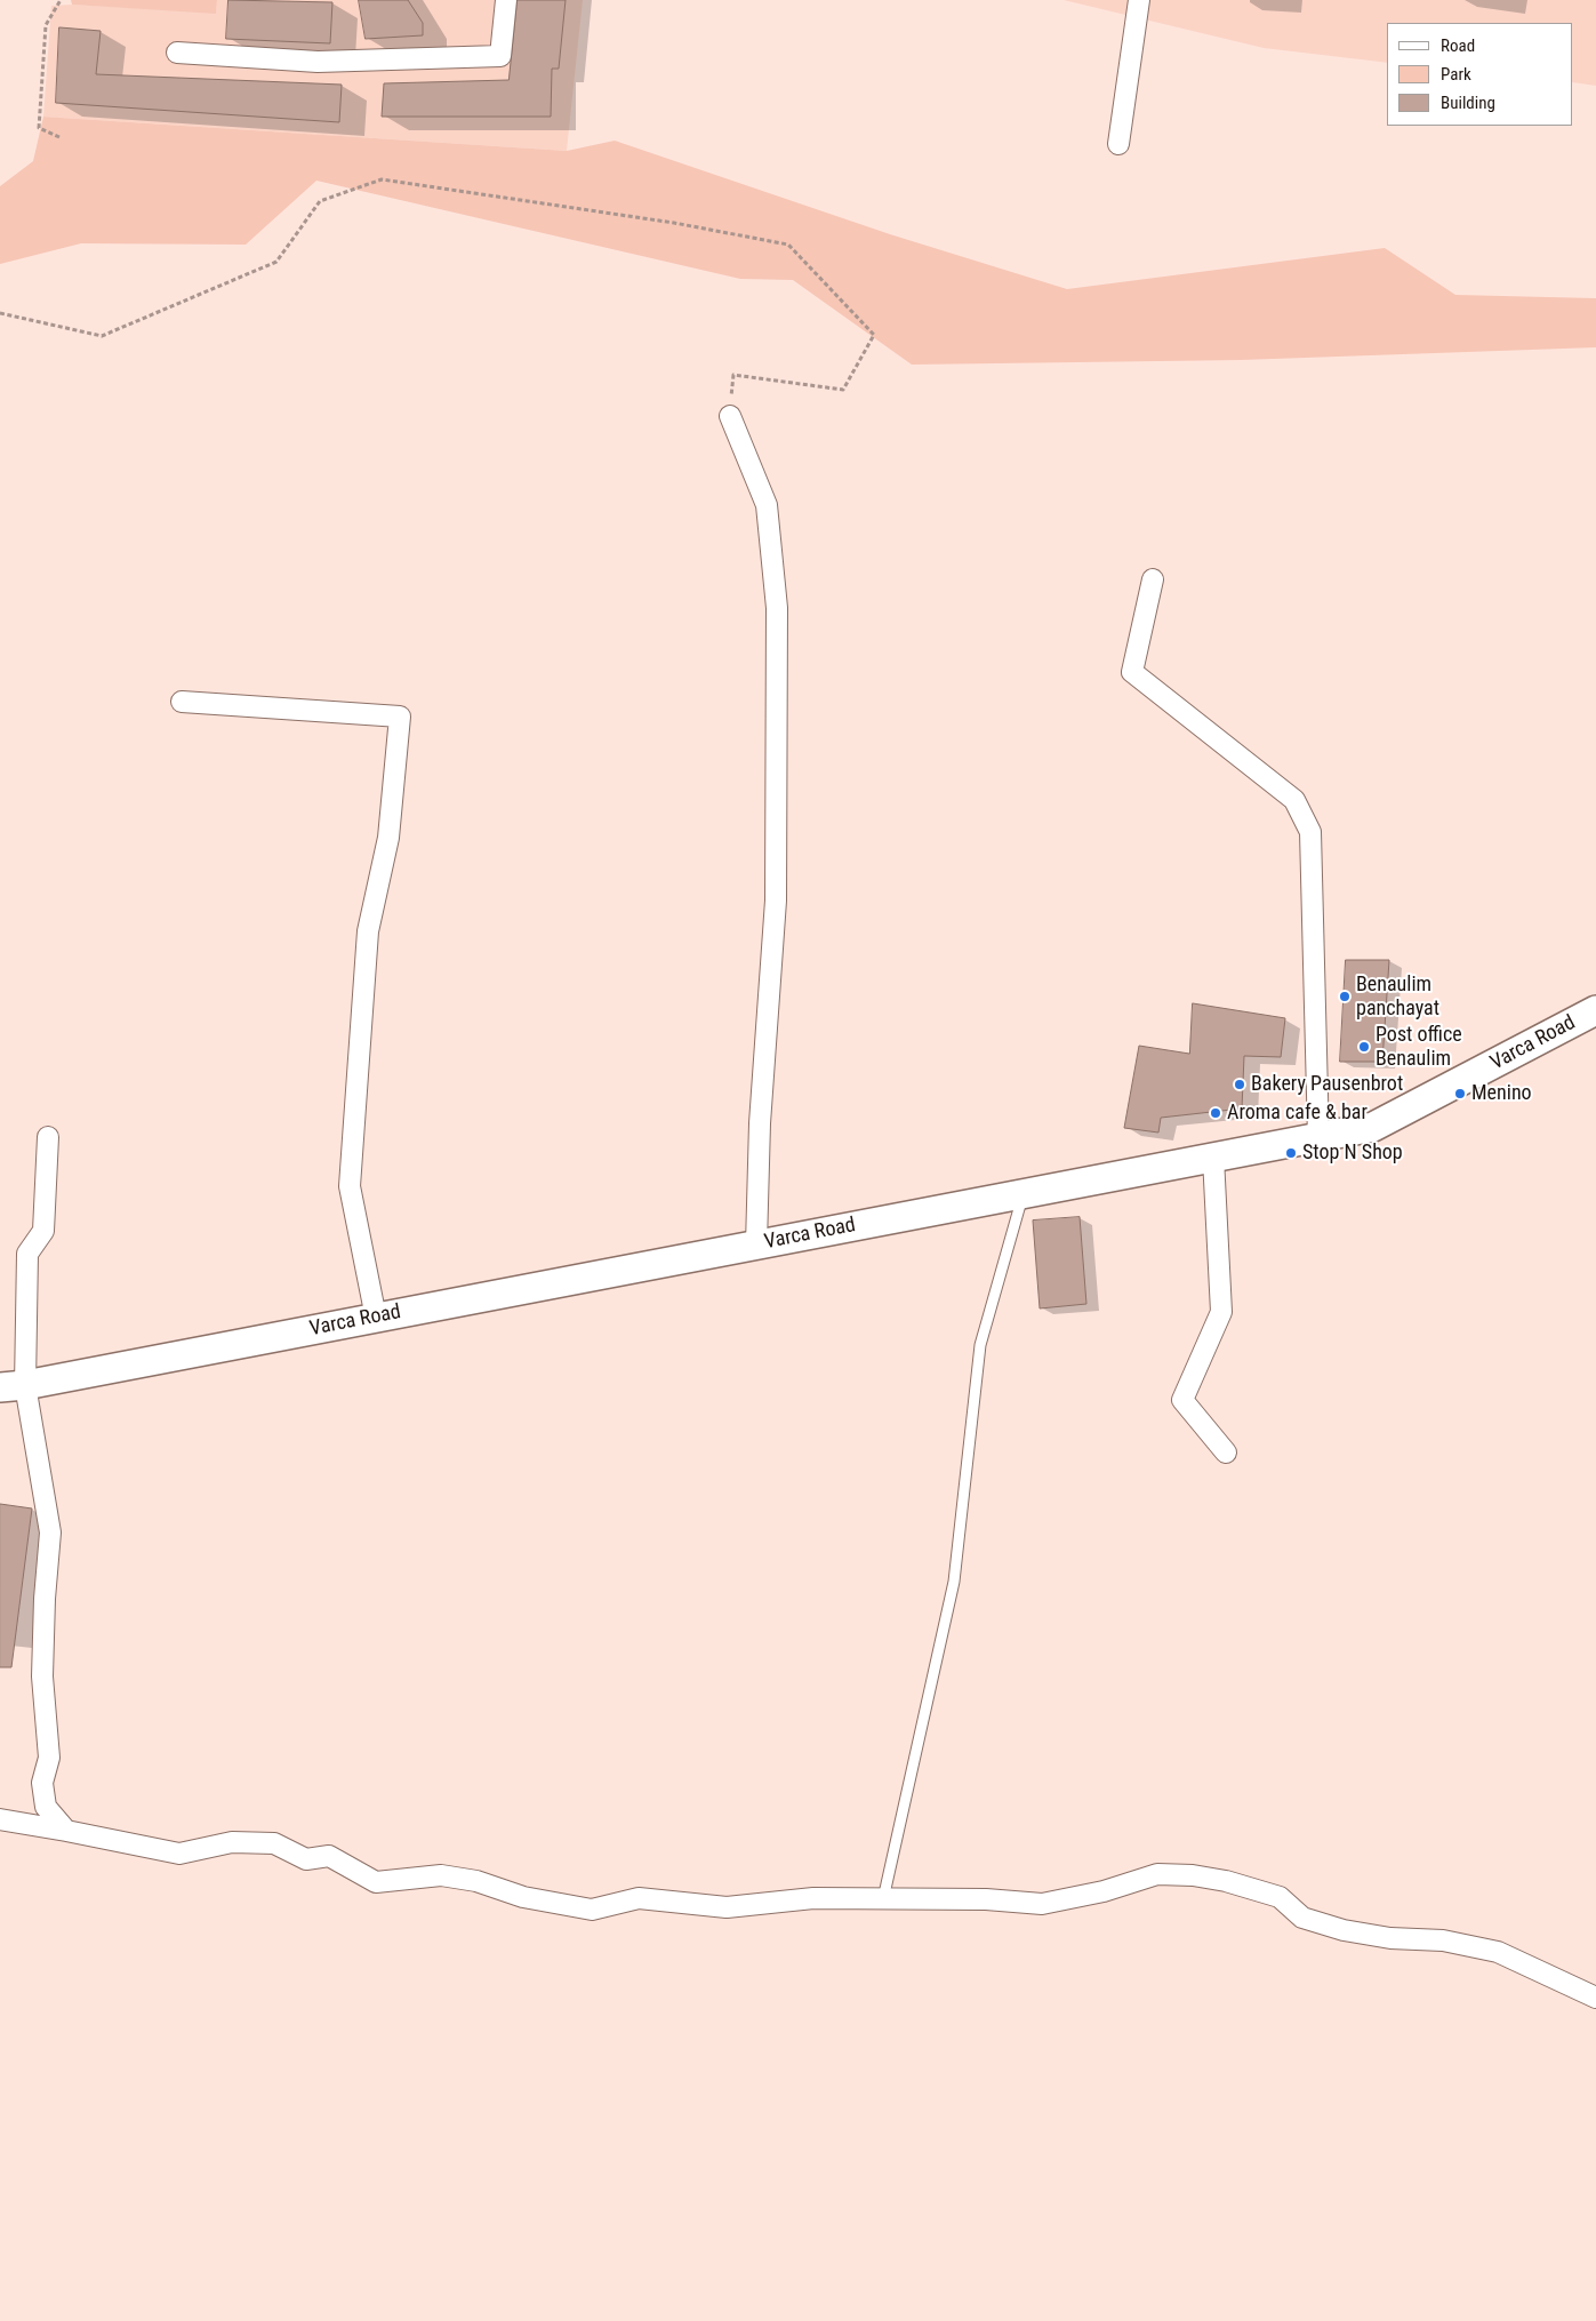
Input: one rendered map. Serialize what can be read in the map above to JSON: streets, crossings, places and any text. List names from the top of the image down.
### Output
{
  "streets": {
    "main road": ["Varca Road"]
  },
  "places": [
    "Benaulim panchayat",
    "Post office Benaulim",
    "Bakery Pausenbrot",
    "Menino",
    "Aroma cafe & bar",
    "Stop N Shop"
  ],
  "legend": ["Road", "Park", "Building"]
}
